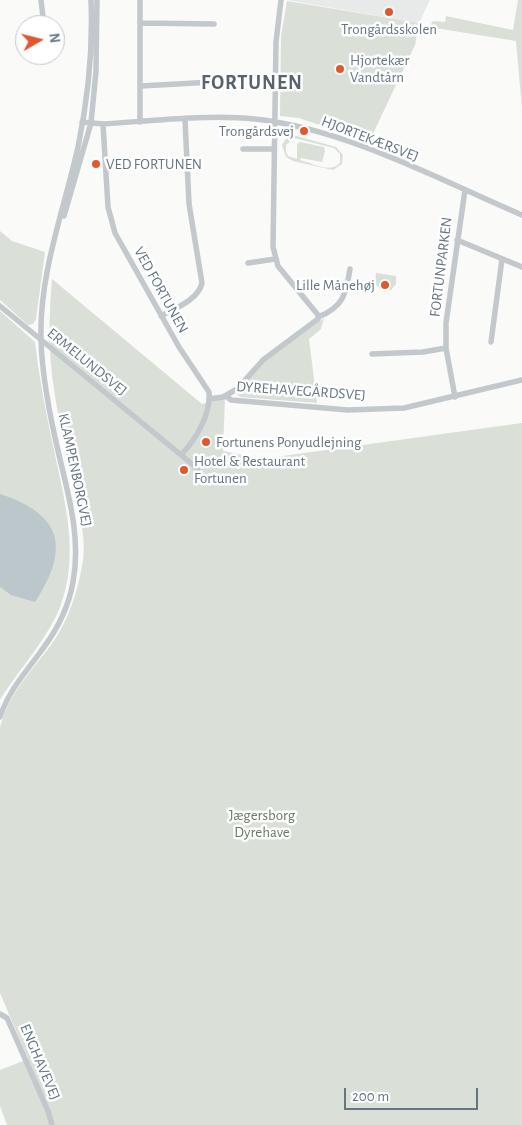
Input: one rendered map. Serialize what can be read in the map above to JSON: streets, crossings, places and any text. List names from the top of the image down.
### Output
{
  "streets": {
    "street": [
      "HJORTEKÆRSVEJ",
      "FORTUNPARKEN",
      "VED FORTUNEN",
      "ERMELUNDSVEJ",
      "DYREHAVEGÅRDSVEJ",
      "KLAMPENBORGVEJ",
      "ENGHAVEVEJ"
    ]
  },
  "crossings": [
    ["HJORTEKÆRSVEJ", "FORTUNPARKEN"],
    ["HJORTEKÆRSVEJ", "VED FORTUNEN"],
    ["HJORTEKÆRSVEJ", "KLAMPENBORGVEJ"],
    ["FORTUNPARKEN", "DYREHAVEGÅRDSVEJ"],
    ["ERMELUNDSVEJ", "KLAMPENBORGVEJ"]
  ],
  "districts": ["FORTUNEN"],
  "parks": ["Jægersborg Dyrehave"],
  "places": [
    "Trongårdsskolen",
    "Hjortekær Vandtårn",
    "Trongårdsvej",
    "VED FORTUNEN",
    "Lille Månehøj",
    "Fortunens Ponyudlejning",
    "Hotel & Restaurant Fortunen"
  ],
  "scale_bar": "200 m",
  "north": "right"
}
